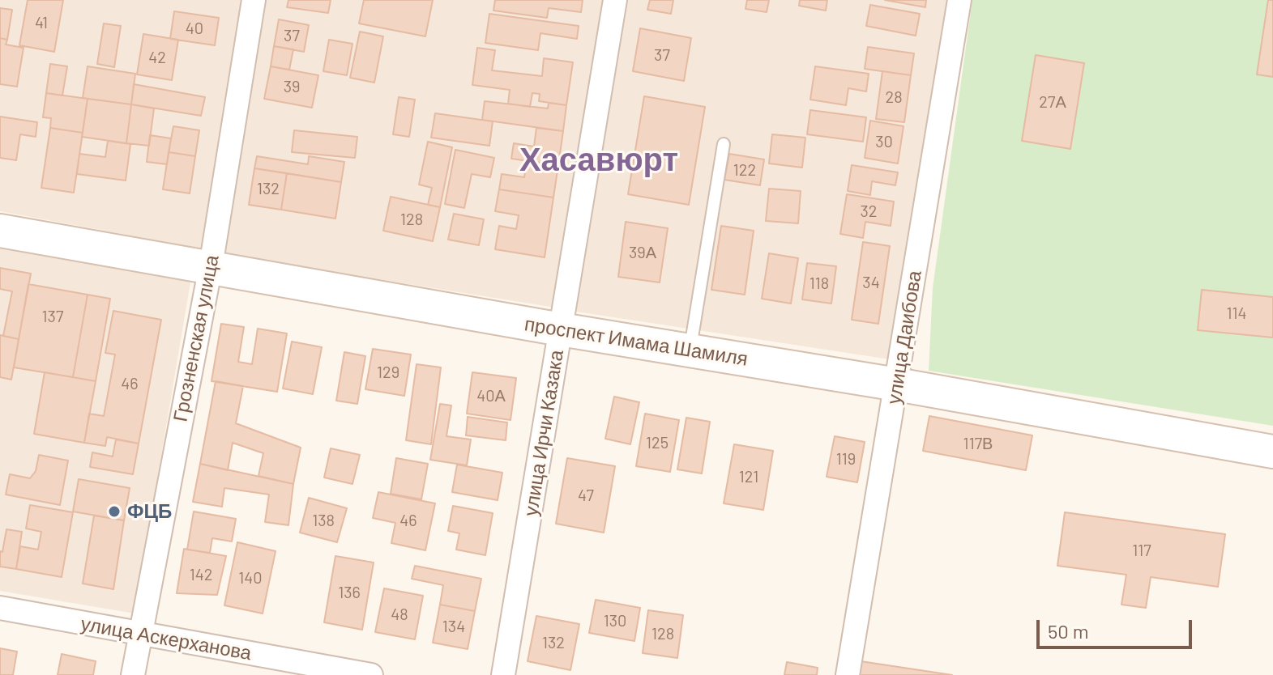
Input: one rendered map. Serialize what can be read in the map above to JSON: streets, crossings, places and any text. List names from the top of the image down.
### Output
{
  "streets": {
    "main road": ["проспект Имама Шамиля"],
    "street": [
      "улица Даибова",
      "Грозненская улица",
      "улица Ирчи Казака",
      "улица Аскерханова"
    ]
  },
  "crossings": [
    ["улица Даибова", "проспект Имама Шамиля"],
    ["Грозненская улица", "проспект Имама Шамиля"],
    ["Грозненская улица", "улица Аскерханова"],
    ["проспект Имама Шамиля", "улица Ирчи Казака"]
  ],
  "districts": ["Хасавюрт"],
  "places": ["ФЦБ"],
  "house_numbers": [
    "41",
    "40",
    "37",
    "37",
    "42",
    "39",
    "28",
    "27А",
    "30",
    "122",
    "132",
    "32",
    "128",
    "39А",
    "34",
    "118",
    "114",
    "137",
    "129",
    "46",
    "40А",
    "125",
    "117В",
    "119",
    "121",
    "47",
    "138",
    "46",
    "117",
    "142",
    "140",
    "136",
    "48",
    "130",
    "134",
    "128",
    "132"
  ],
  "scale_bar": "50 m"
}
